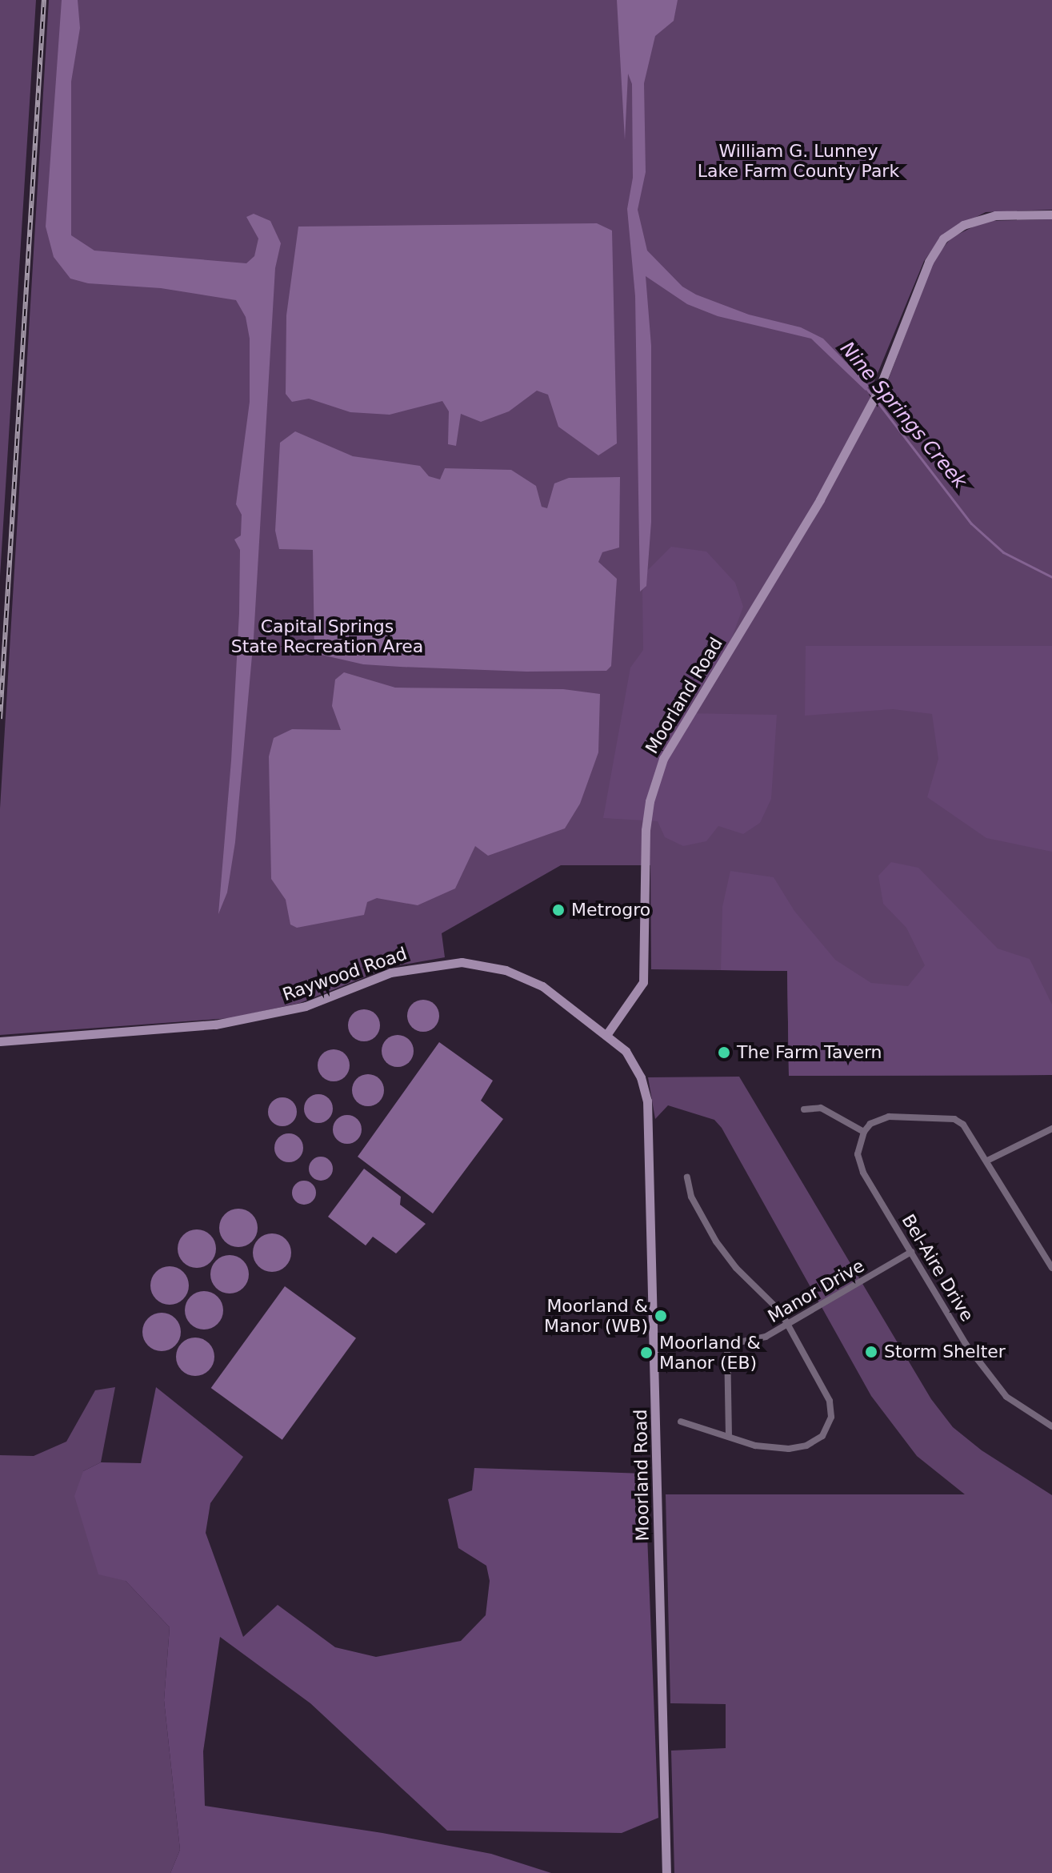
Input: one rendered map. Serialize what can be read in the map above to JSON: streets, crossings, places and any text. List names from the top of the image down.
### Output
{
  "streets": {
    "street": [
      "Moorland Road",
      "Raywood Road",
      "Bel-Aire Drive",
      "Manor Drive"
    ]
  },
  "crossings": [
    ["Moorland Road", "Raywood Road"],
    ["Moorland Road", "Manor Drive"],
    ["Bel-Aire Drive", "Manor Drive"]
  ],
  "water": ["Nine Springs Creek"],
  "parks": ["William G. Lunney Lake Farm County Park", "Capital Springs State Recreation Area"],
  "places": [
    "Metrogro",
    "The Farm Tavern",
    "Moorland & Manor (WB)",
    "Storm Shelter",
    "Moorland & Manor (EB)"
  ]
}
